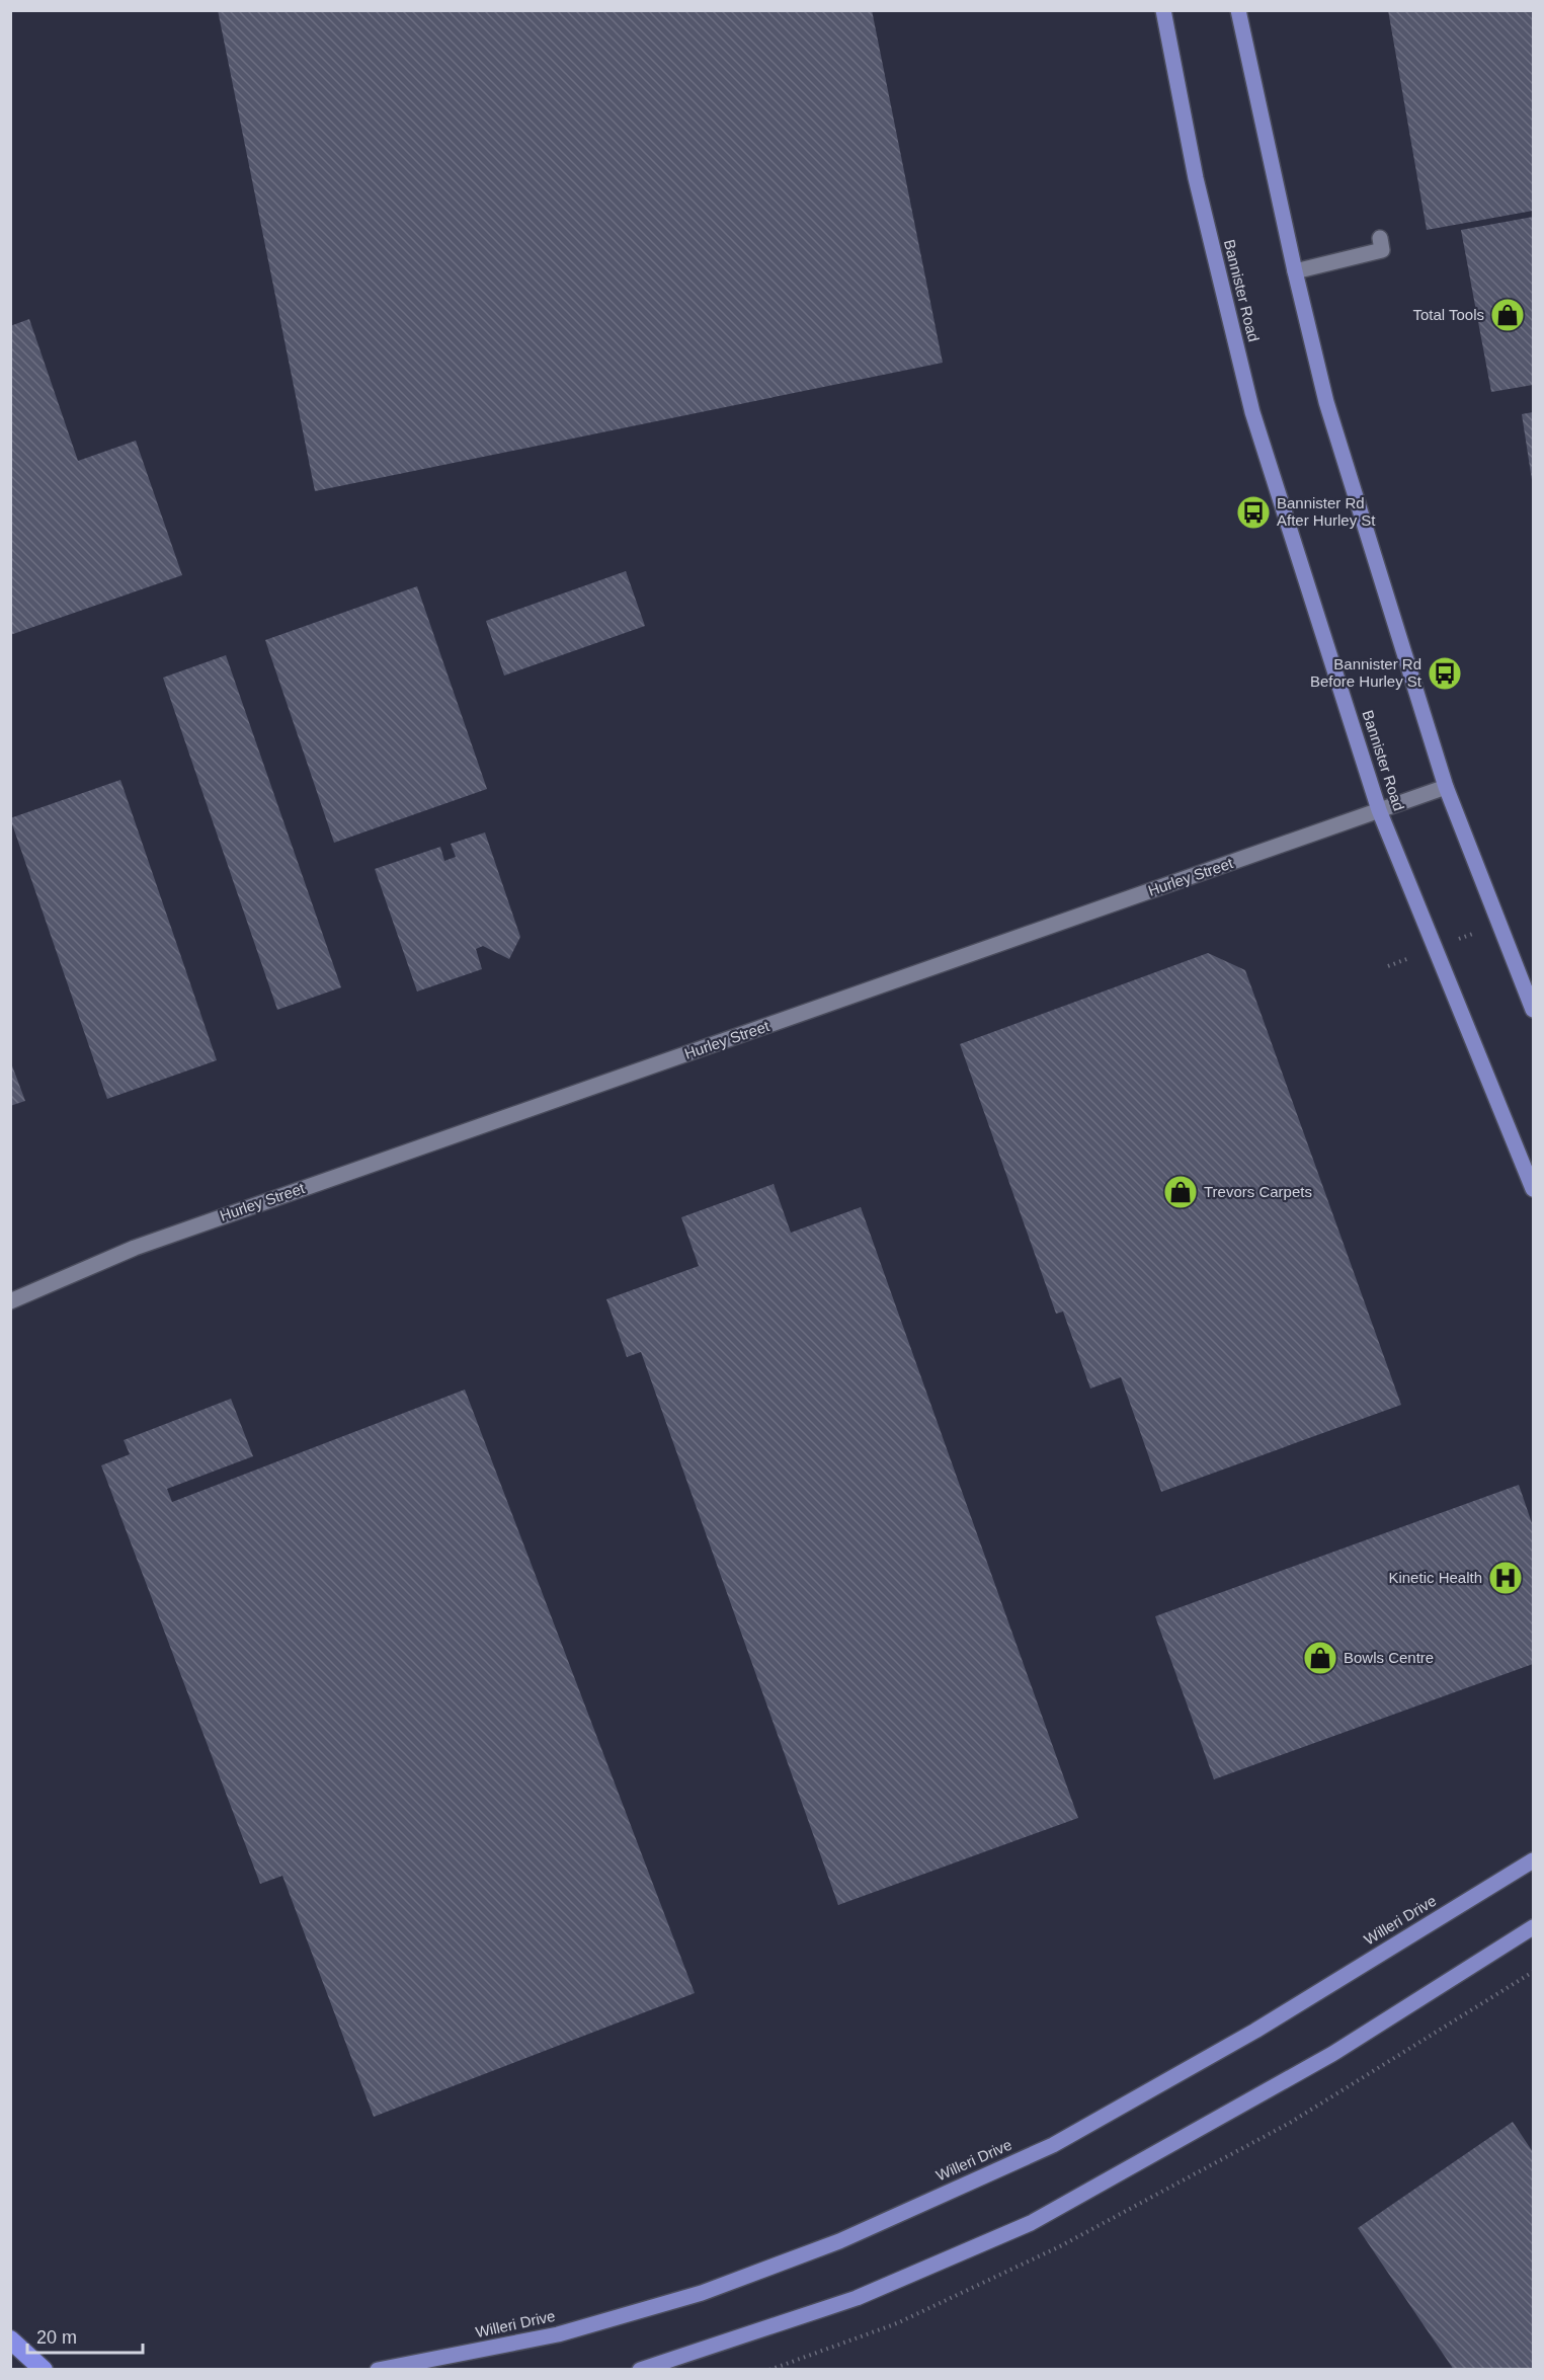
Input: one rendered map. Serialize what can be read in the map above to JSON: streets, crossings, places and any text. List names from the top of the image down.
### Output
{
  "streets": {
    "main road": ["Bannister Road", "Willeri Drive"],
    "street": ["Hurley Street"]
  },
  "crossings": [
    ["Bannister Road", "Hurley Street"]
  ],
  "places": {
    "shop": ["Total Tools", "Trevors Carpets", "Bowls Centre"],
    "bus stop": ["Bannister Rd After Hurley St", "Bannister Rd Before Hurley St"],
    "hospital": ["Kinetic Health"]
  },
  "scale_bar": "20 m"
}
